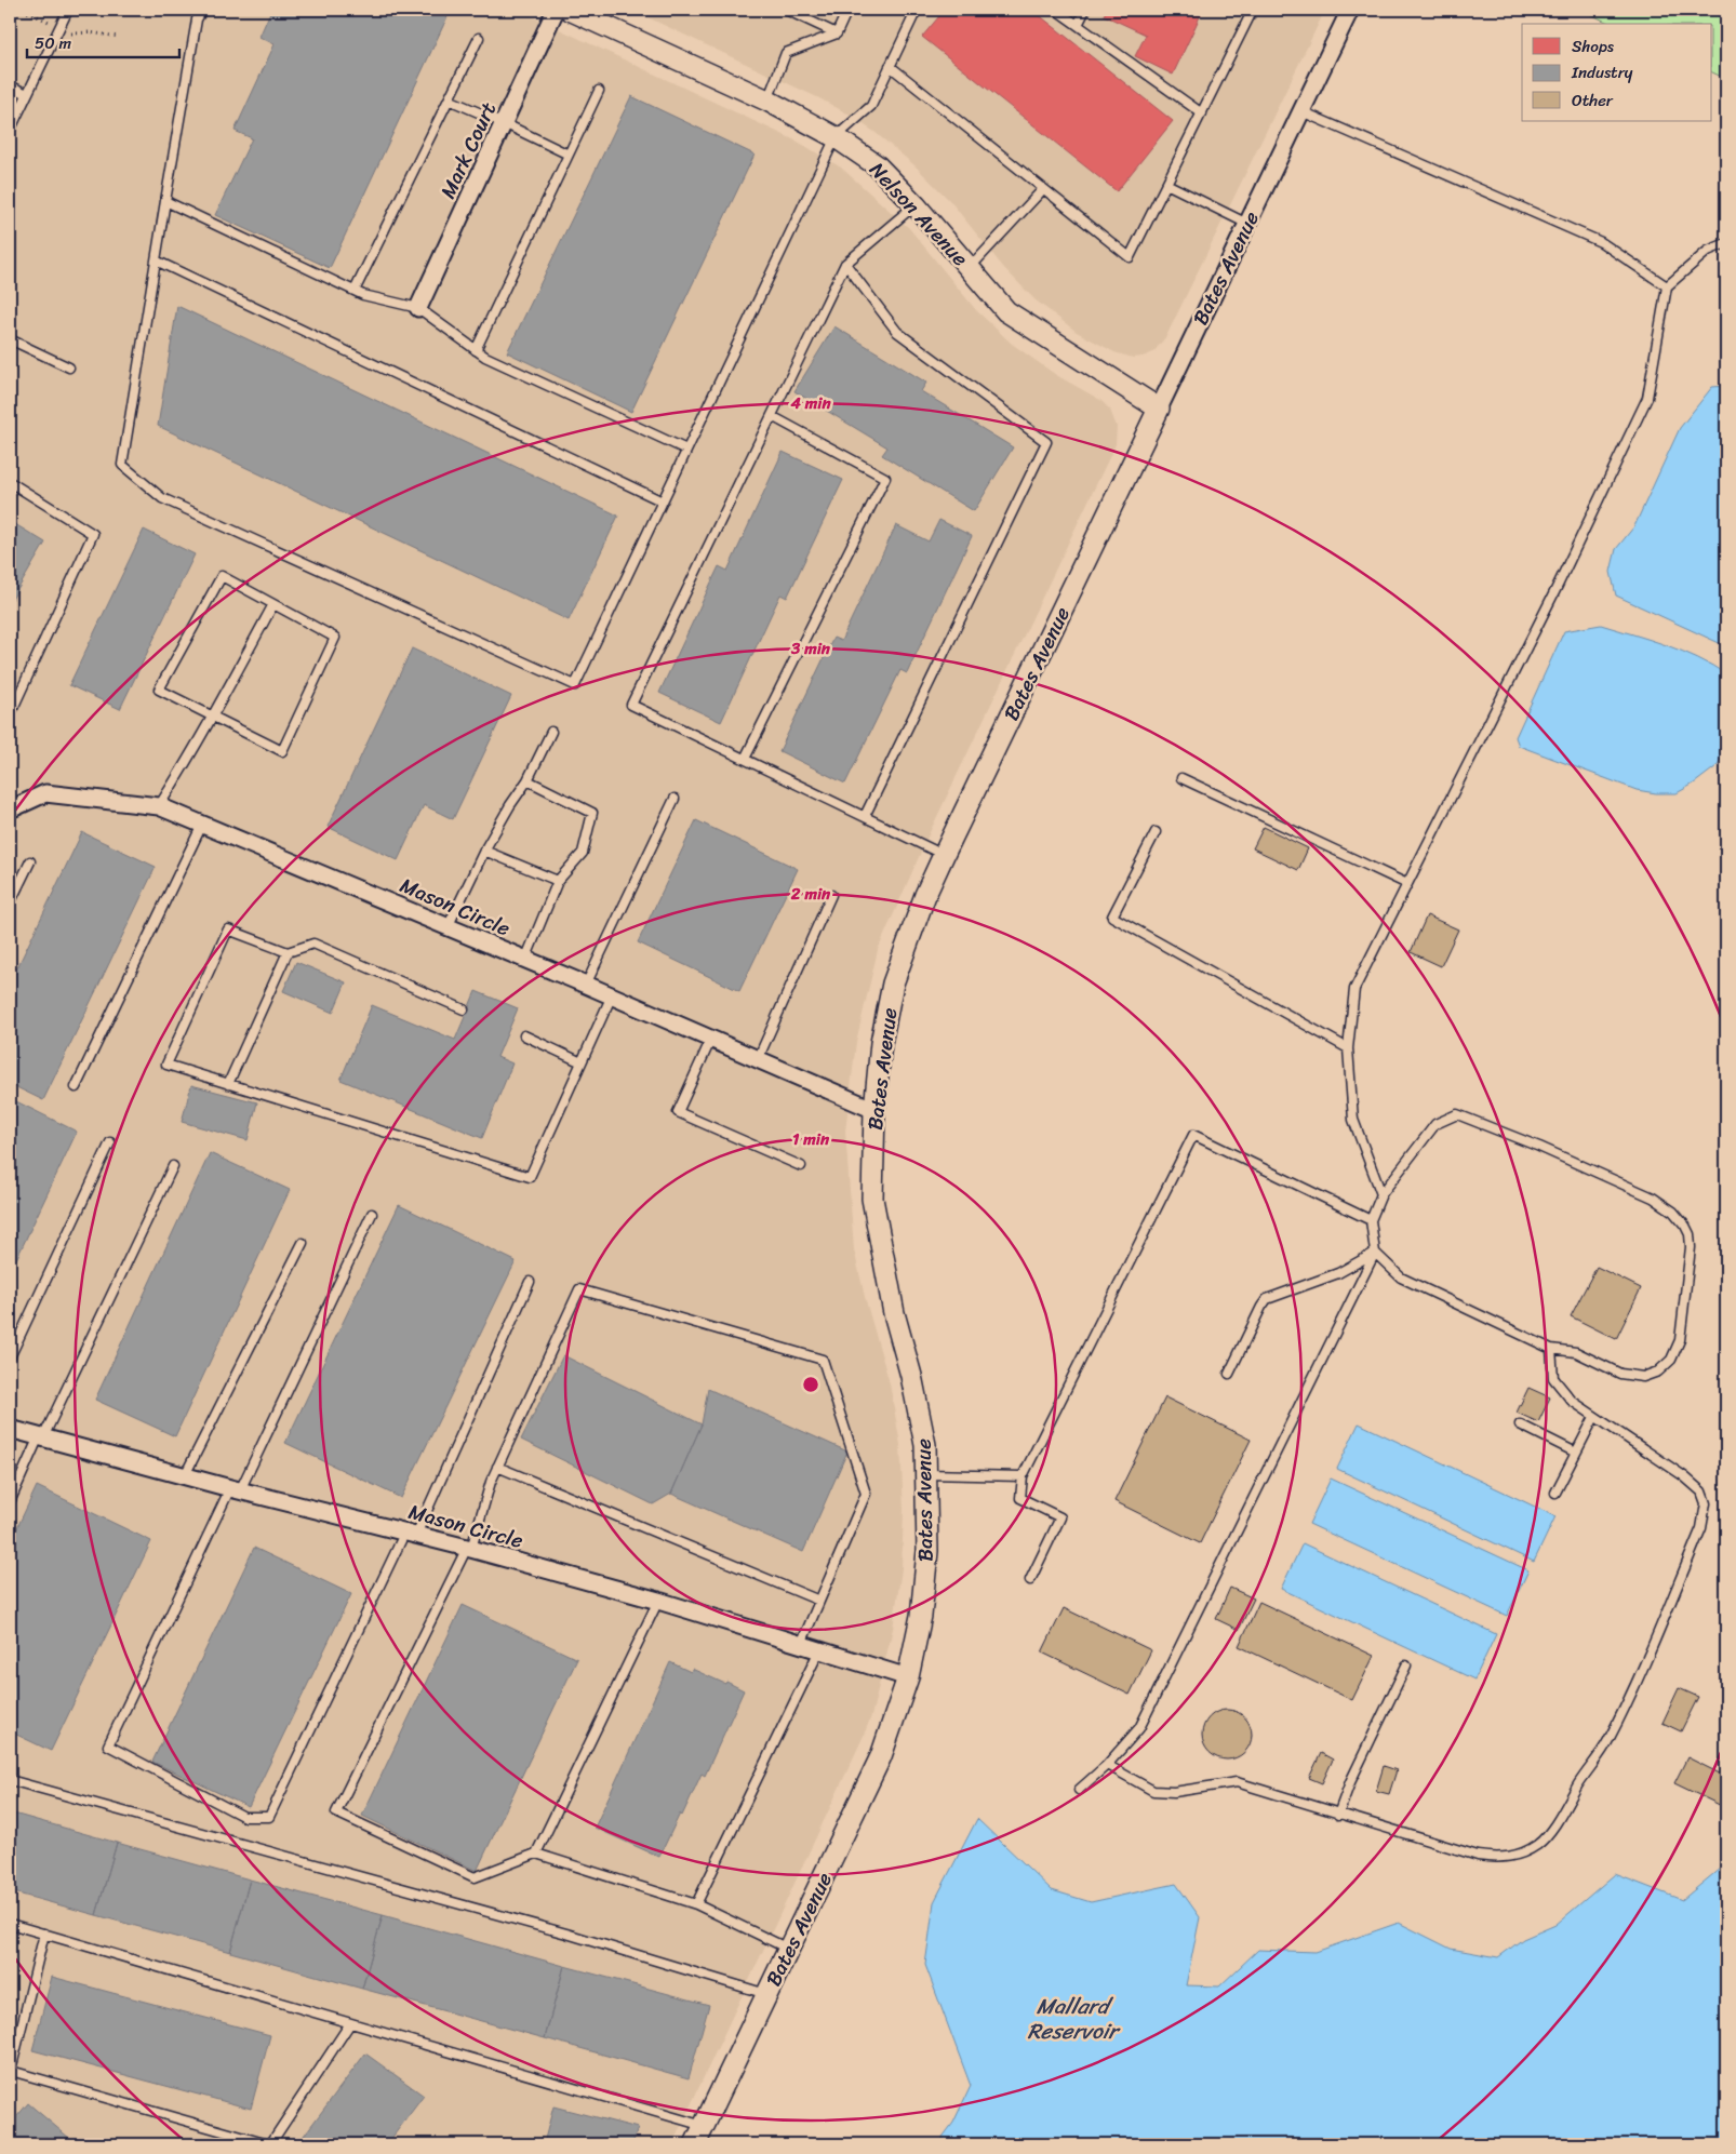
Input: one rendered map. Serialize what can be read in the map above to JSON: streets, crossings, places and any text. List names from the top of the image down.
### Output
{
  "streets": {
    "street": [
      "Mark Court",
      "Nelson Avenue",
      "Bates Avenue",
      "Mason Circle"
    ]
  },
  "crossings": [
    ["Nelson Avenue", "Bates Avenue"],
    ["Bates Avenue", "Mason Circle"]
  ],
  "water": ["Mallard Reservoir"],
  "legend": ["Shops", "Industry", "Other"],
  "scale_bar": "50 m",
  "rings": [
    "4 min",
    "3 min",
    "2 min",
    "1 min"
  ]
}
